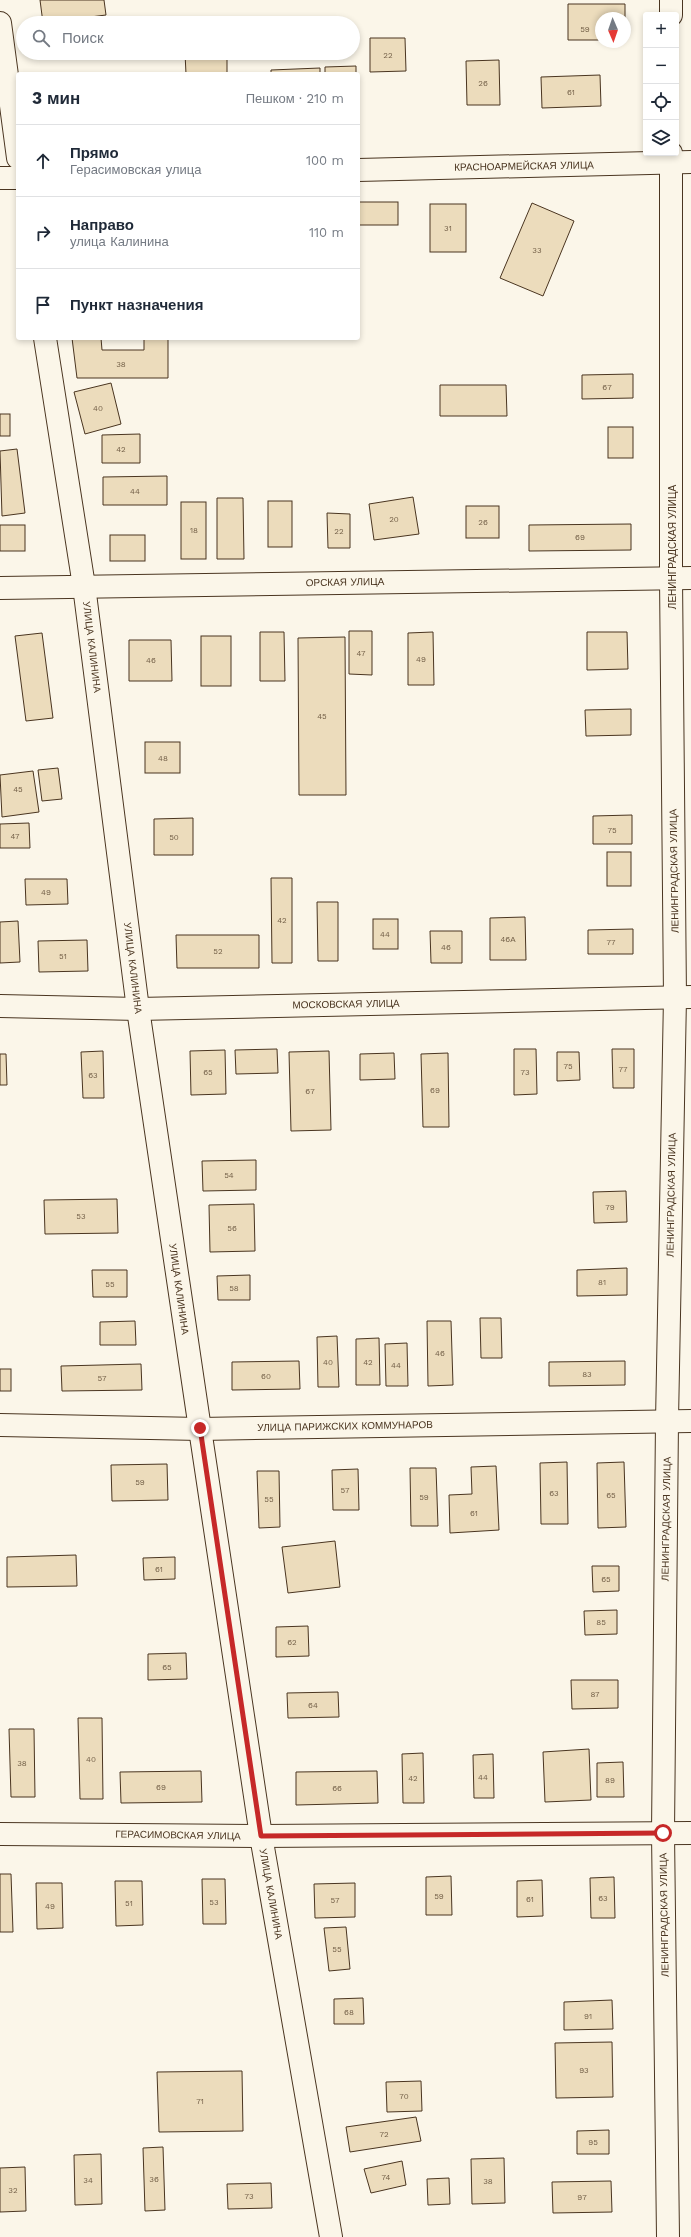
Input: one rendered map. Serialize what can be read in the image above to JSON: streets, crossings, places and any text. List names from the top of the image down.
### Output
{
  "streets": {
    "street": [
      "КРАСНОАРМЕЙСКАЯ УЛИЦА",
      "ЛЕНИНГРАДСКАЯ УЛИЦА",
      "ОРСКАЯ УЛИЦА",
      "УЛИЦА КАЛИНИНА",
      "МОСКОВСКАЯ УЛИЦА",
      "УЛИЦА ПАРИЖСКИХ КОММУНАРОВ",
      "ГЕРАСИМОВСКАЯ УЛИЦА"
    ]
  },
  "crossings": [
    ["КРАСНОАРМЕЙСКАЯ УЛИЦА", "ЛЕНИНГРАДСКАЯ УЛИЦА"],
    ["ЛЕНИНГРАДСКАЯ УЛИЦА", "ОРСКАЯ УЛИЦА"],
    ["ЛЕНИНГРАДСКАЯ УЛИЦА", "МОСКОВСКАЯ УЛИЦА"],
    ["ЛЕНИНГРАДСКАЯ УЛИЦА", "УЛИЦА ПАРИЖСКИХ КОММУНАРОВ"],
    ["ЛЕНИНГРАДСКАЯ УЛИЦА", "ГЕРАСИМОВСКАЯ УЛИЦА"],
    ["ОРСКАЯ УЛИЦА", "УЛИЦА КАЛИНИНА"],
    ["УЛИЦА КАЛИНИНА", "МОСКОВСКАЯ УЛИЦА"],
    ["УЛИЦА КАЛИНИНА", "УЛИЦА ПАРИЖСКИХ КОММУНАРОВ"],
    ["УЛИЦА КАЛИНИНА", "ГЕРАСИМОВСКАЯ УЛИЦА"]
  ],
  "house_numbers": [
    "59",
    "22",
    "26",
    "61",
    "31",
    "33",
    "38",
    "67",
    "40",
    "42",
    "44",
    "20",
    "26",
    "18",
    "22",
    "69",
    "47",
    "49",
    "46",
    "45",
    "48",
    "45",
    "75",
    "47",
    "50",
    "49",
    "42",
    "44",
    "46А",
    "77",
    "46",
    "52",
    "51",
    "75",
    "77",
    "65",
    "73",
    "63",
    "69",
    "67",
    "54",
    "79",
    "53",
    "56",
    "81",
    "55",
    "58",
    "46",
    "40",
    "42",
    "44",
    "83",
    "60",
    "57",
    "59",
    "57",
    "63",
    "65",
    "59",
    "55",
    "61",
    "61",
    "65",
    "85",
    "62",
    "65",
    "87",
    "64",
    "40",
    "38",
    "44",
    "42",
    "89",
    "69",
    "66",
    "59",
    "63",
    "61",
    "57",
    "53",
    "51",
    "49",
    "55",
    "68",
    "91",
    "93",
    "70",
    "71",
    "72",
    "95",
    "74",
    "36",
    "34",
    "38",
    "32",
    "73",
    "97"
  ],
  "north": "bottom",
  "page": {
    "map_buttons": ["+", "−"],
    "search": "Поиск",
    "heading": ["3 мин", "Пешком · 210 m"],
    "list": [
      ["Прямо", "Герасимовская улица", "100 m"],
      ["Направо", "улица Калинина", "110 m"],
      "Пункт назначения"
    ]
  }
}
